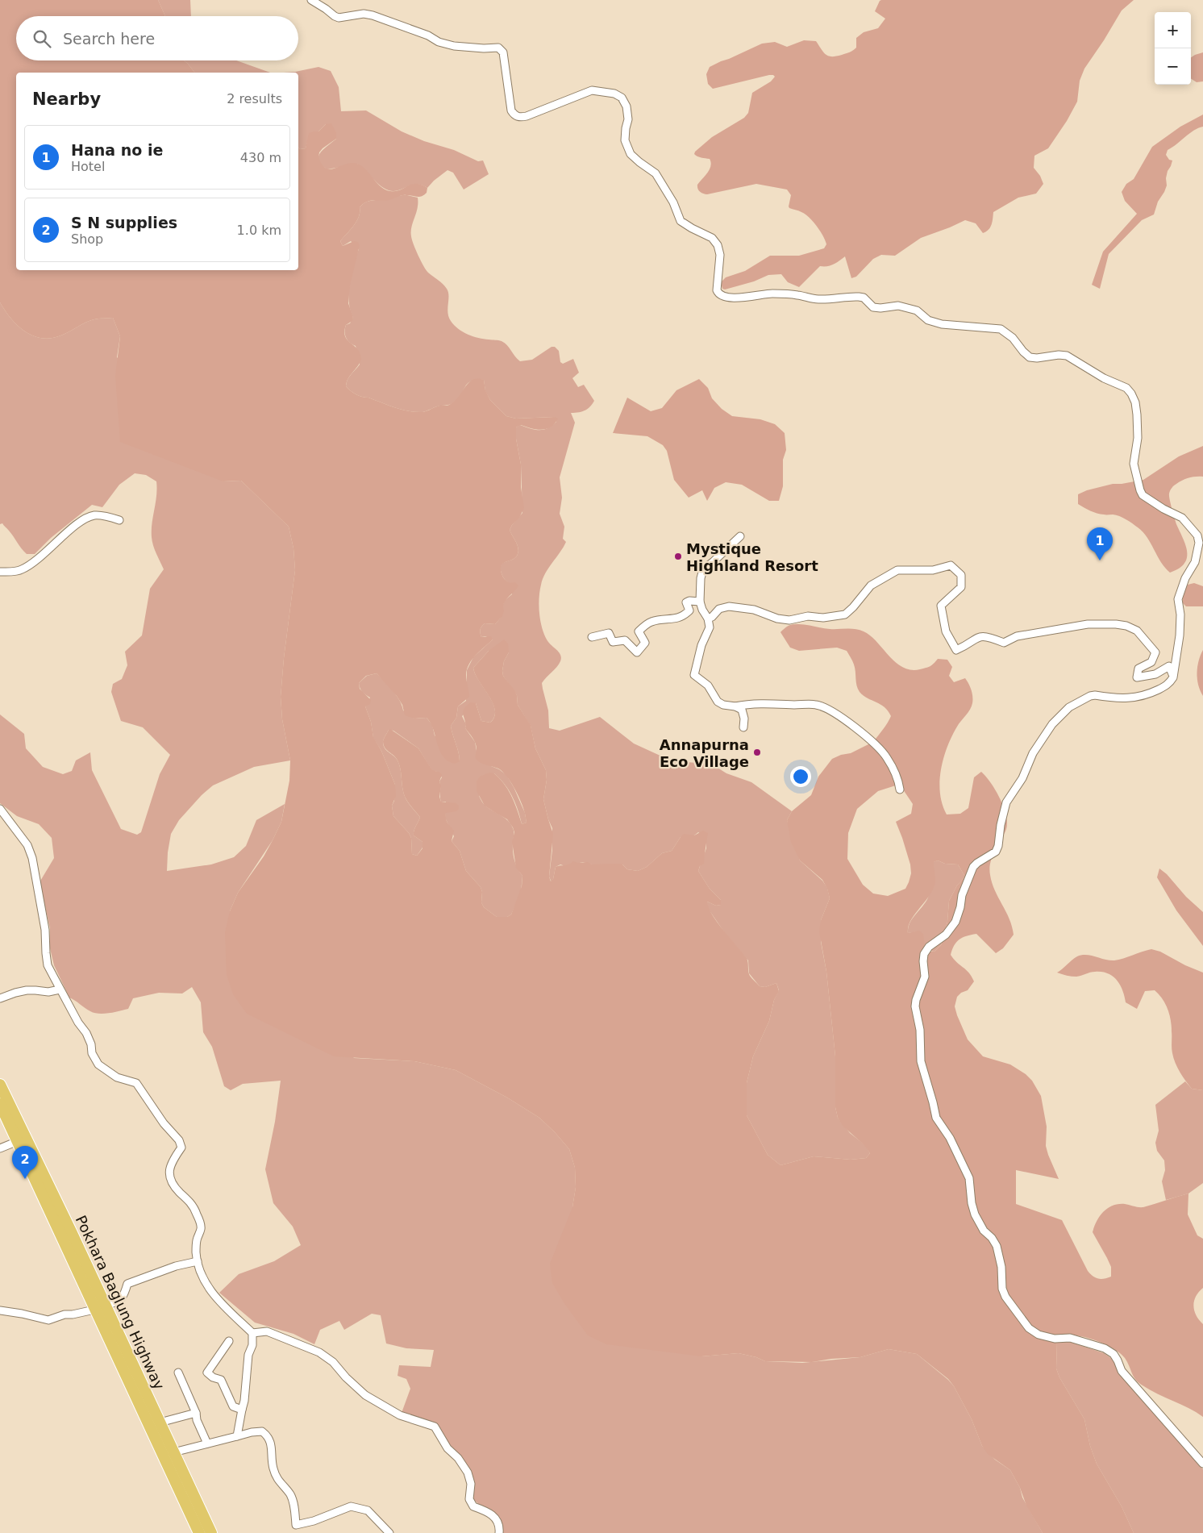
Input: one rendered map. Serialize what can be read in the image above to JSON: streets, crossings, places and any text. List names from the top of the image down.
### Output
{
  "streets": {
    "highway": ["Pokhara Baglung Highway"]
  },
  "places": ["Mystique Highland Resort", "Annapurna Eco Village"],
  "page": {
    "map_buttons": ["+", "−"],
    "search": "Search here",
    "heading": ["Nearby", "2 results"],
    "list": [
      {
        "mark": "1",
        "name": "Hana no ie",
        "note": "Hotel",
        "value": "430 m"
      },
      {
        "mark": "2",
        "name": "S N supplies",
        "note": "Shop",
        "value": "1.0 km"
      }
    ],
    "pins": ["1", "2"]
  }
}
